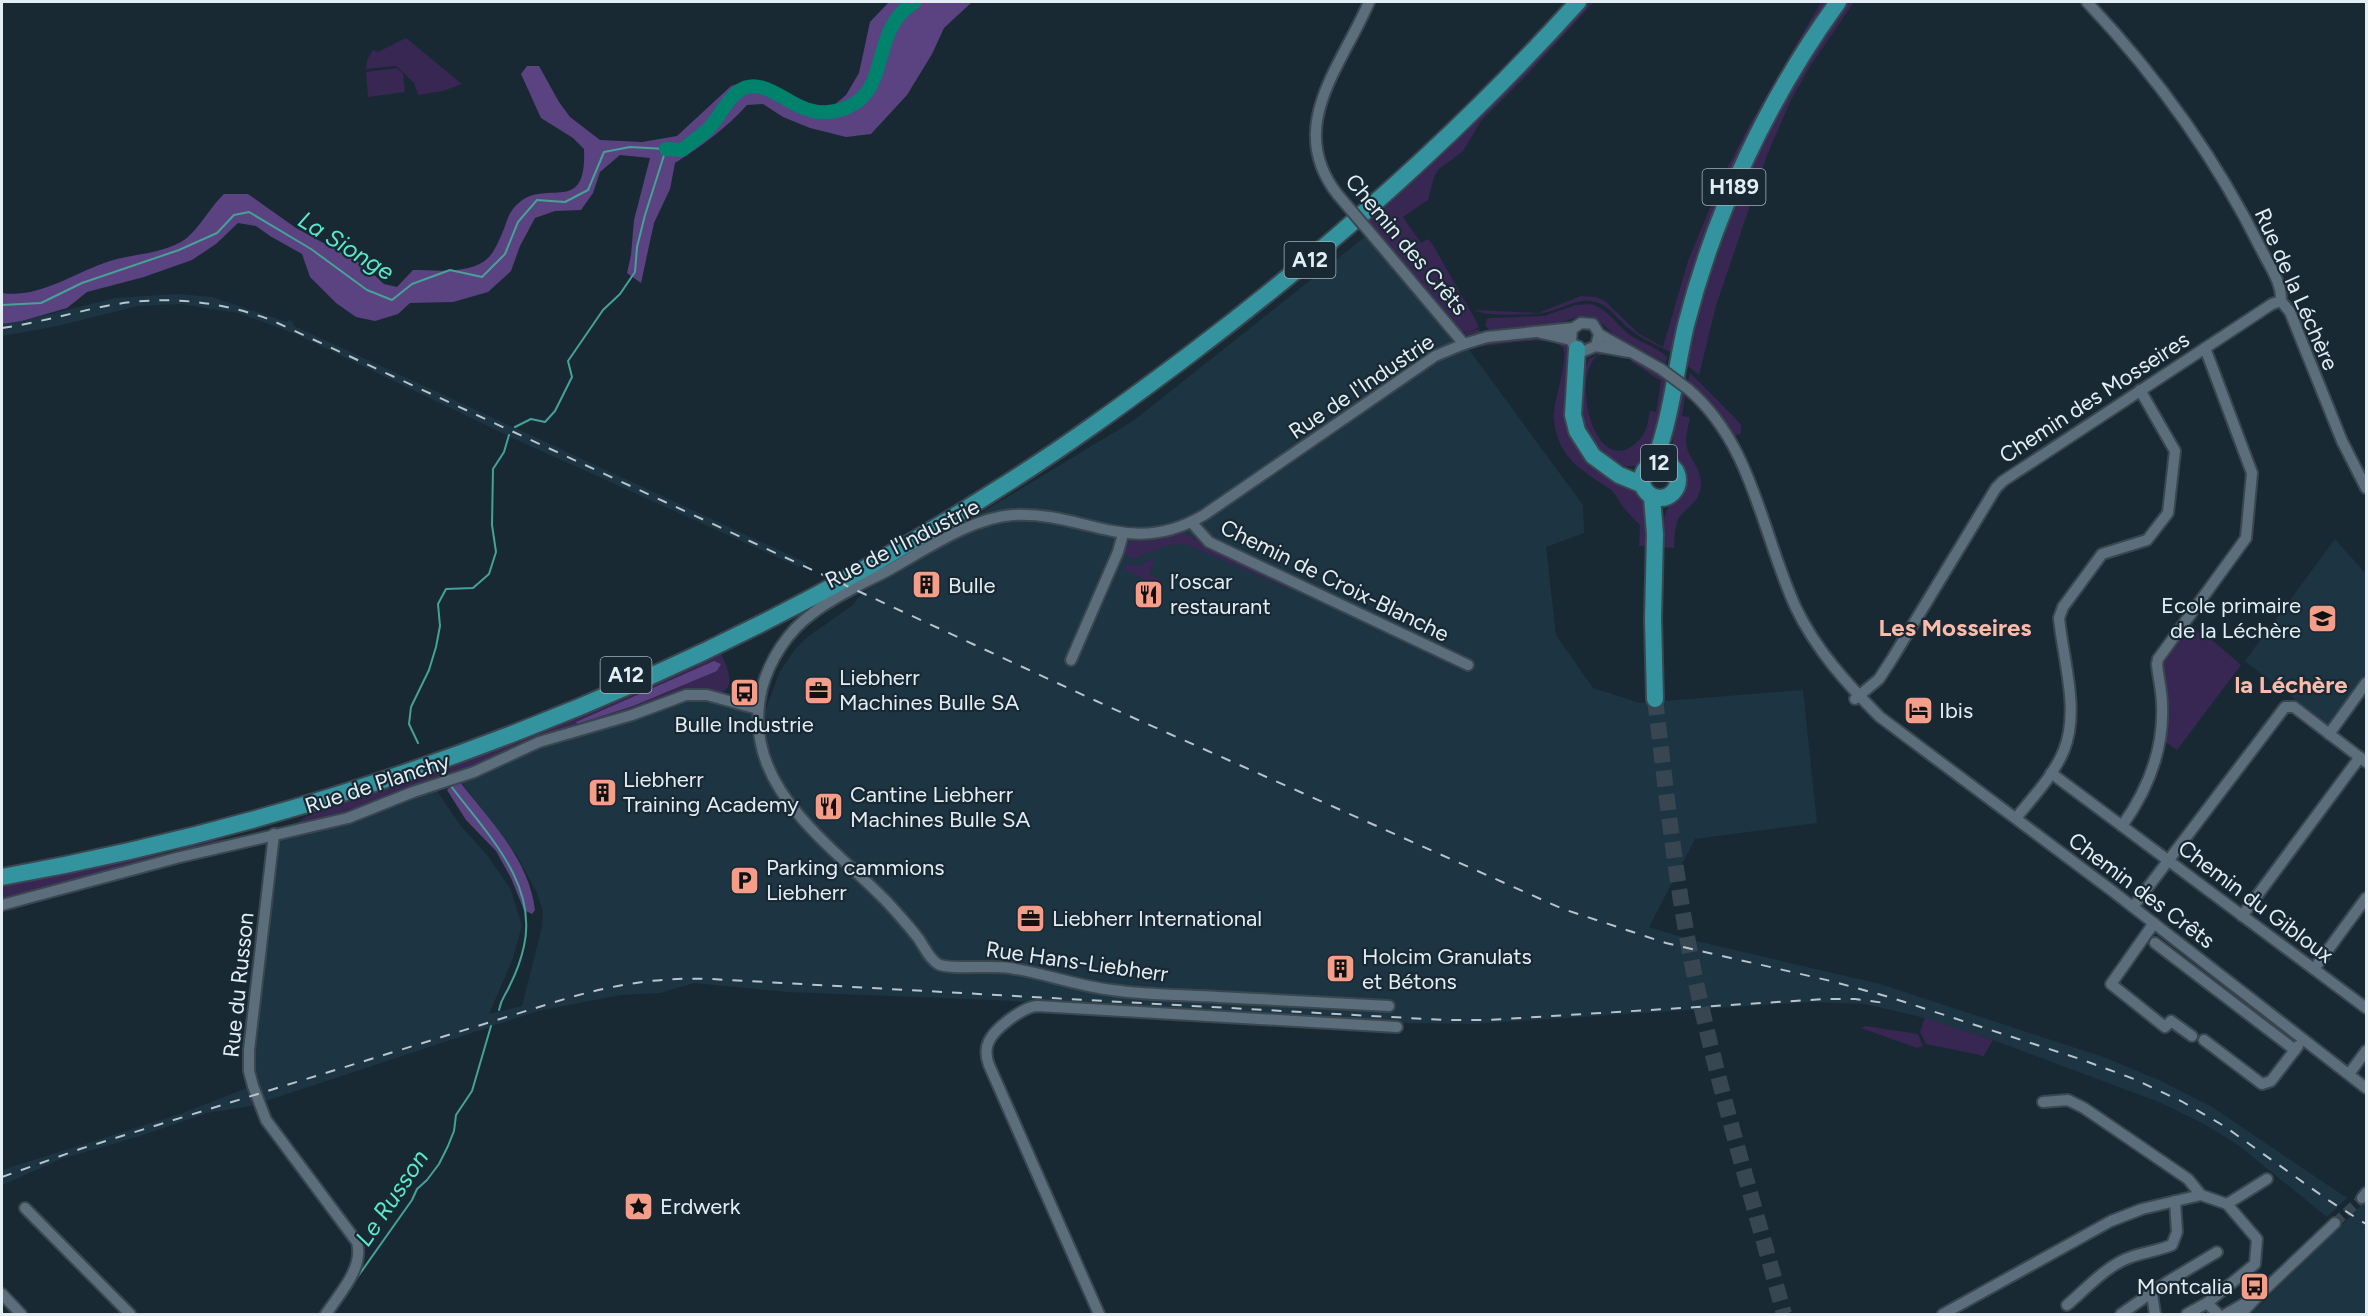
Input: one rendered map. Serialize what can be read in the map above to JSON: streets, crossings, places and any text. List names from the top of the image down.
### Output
{
  "streets": {
    "highway": ["H189", "A12", "12"],
    "street": [
      "Chemin des Crêts",
      "Rue de la Léchère",
      "Rue de l'Industrie",
      "Chemin des Mosseires",
      "Chemin de Croix-Blanche",
      "Rue de Planchy",
      "Chemin du Gibloux",
      "Rue Hans-Liebherr",
      "Rue du Russon"
    ]
  },
  "crossings": [
    ["H189", "12"],
    ["Chemin des Crêts", "Rue de l'Industrie"],
    ["Chemin des Crêts", "Chemin des Mosseires"],
    ["Rue de la Léchère", "Chemin des Mosseires"],
    ["Rue de l'Industrie", "Chemin de Croix-Blanche"],
    ["Rue de l'Industrie", "Rue de Planchy"],
    ["Rue de l'Industrie", "Rue Hans-Liebherr"],
    ["Rue de Planchy", "Rue Hans-Liebherr"],
    ["Rue de Planchy", "Rue du Russon"]
  ],
  "districts": ["Les Mosseires", "la Léchère"],
  "water": ["La Sionge", "Le Russon"],
  "places": {
    "building": ["Bulle", "Liebherr Training Academy", "Holcim Granulats et Bétons"],
    "restaurant": ["l’oscar restaurant", "Cantine Liebherr Machines Bulle SA"],
    "school or university": ["Ecole primaire de la Léchère"],
    "office": ["Liebherr Machines Bulle SA", "Liebherr International"],
    "bus stop": ["Bulle Industrie", "Montcalia"],
    "hotel": ["Ibis"],
    "parking": ["Parking cammions Liebherr"],
    "place": ["Erdwerk"]
  }
}
